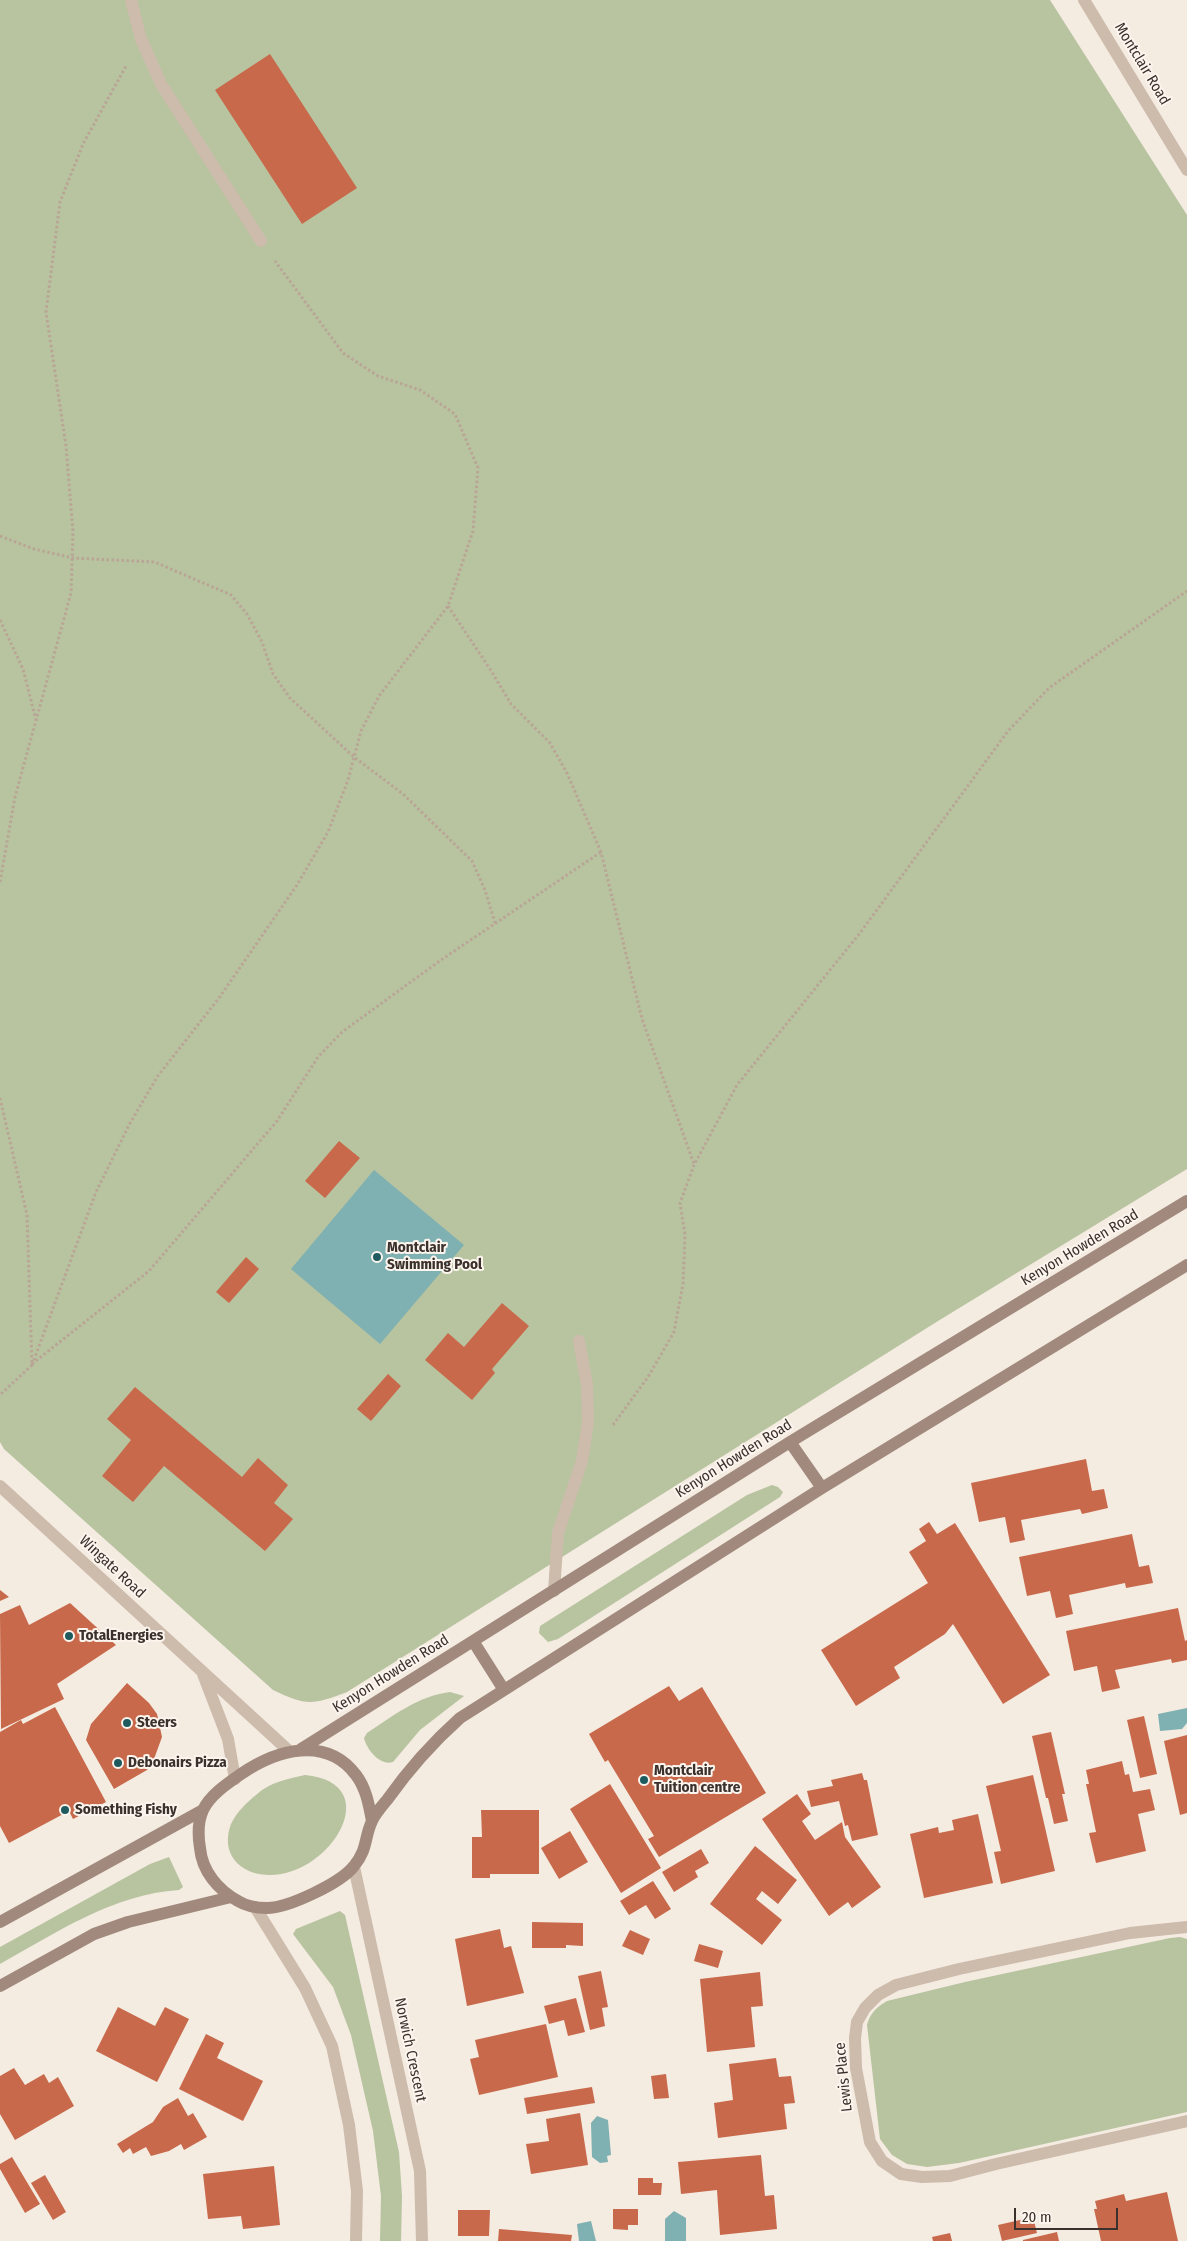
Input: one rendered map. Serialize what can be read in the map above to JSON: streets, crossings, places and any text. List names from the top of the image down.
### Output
{
  "streets": {
    "street": [
      "Montclair Road",
      "Kenyon Howden Road",
      "Wingate Road",
      "Norwich Crescent",
      "Lewis Place"
    ]
  },
  "crossings": [
    ["Kenyon Howden Road", "Wingate Road"],
    ["Kenyon Howden Road", "Norwich Crescent"],
    ["Wingate Road", "Norwich Crescent"]
  ],
  "places": [
    "Montclair Swimming Pool",
    "TotalEnergies",
    "Steers",
    "Debonairs Pizza",
    "Montclair Tuition centre",
    "Something Fishy"
  ],
  "scale_bar": "20 m"
}
